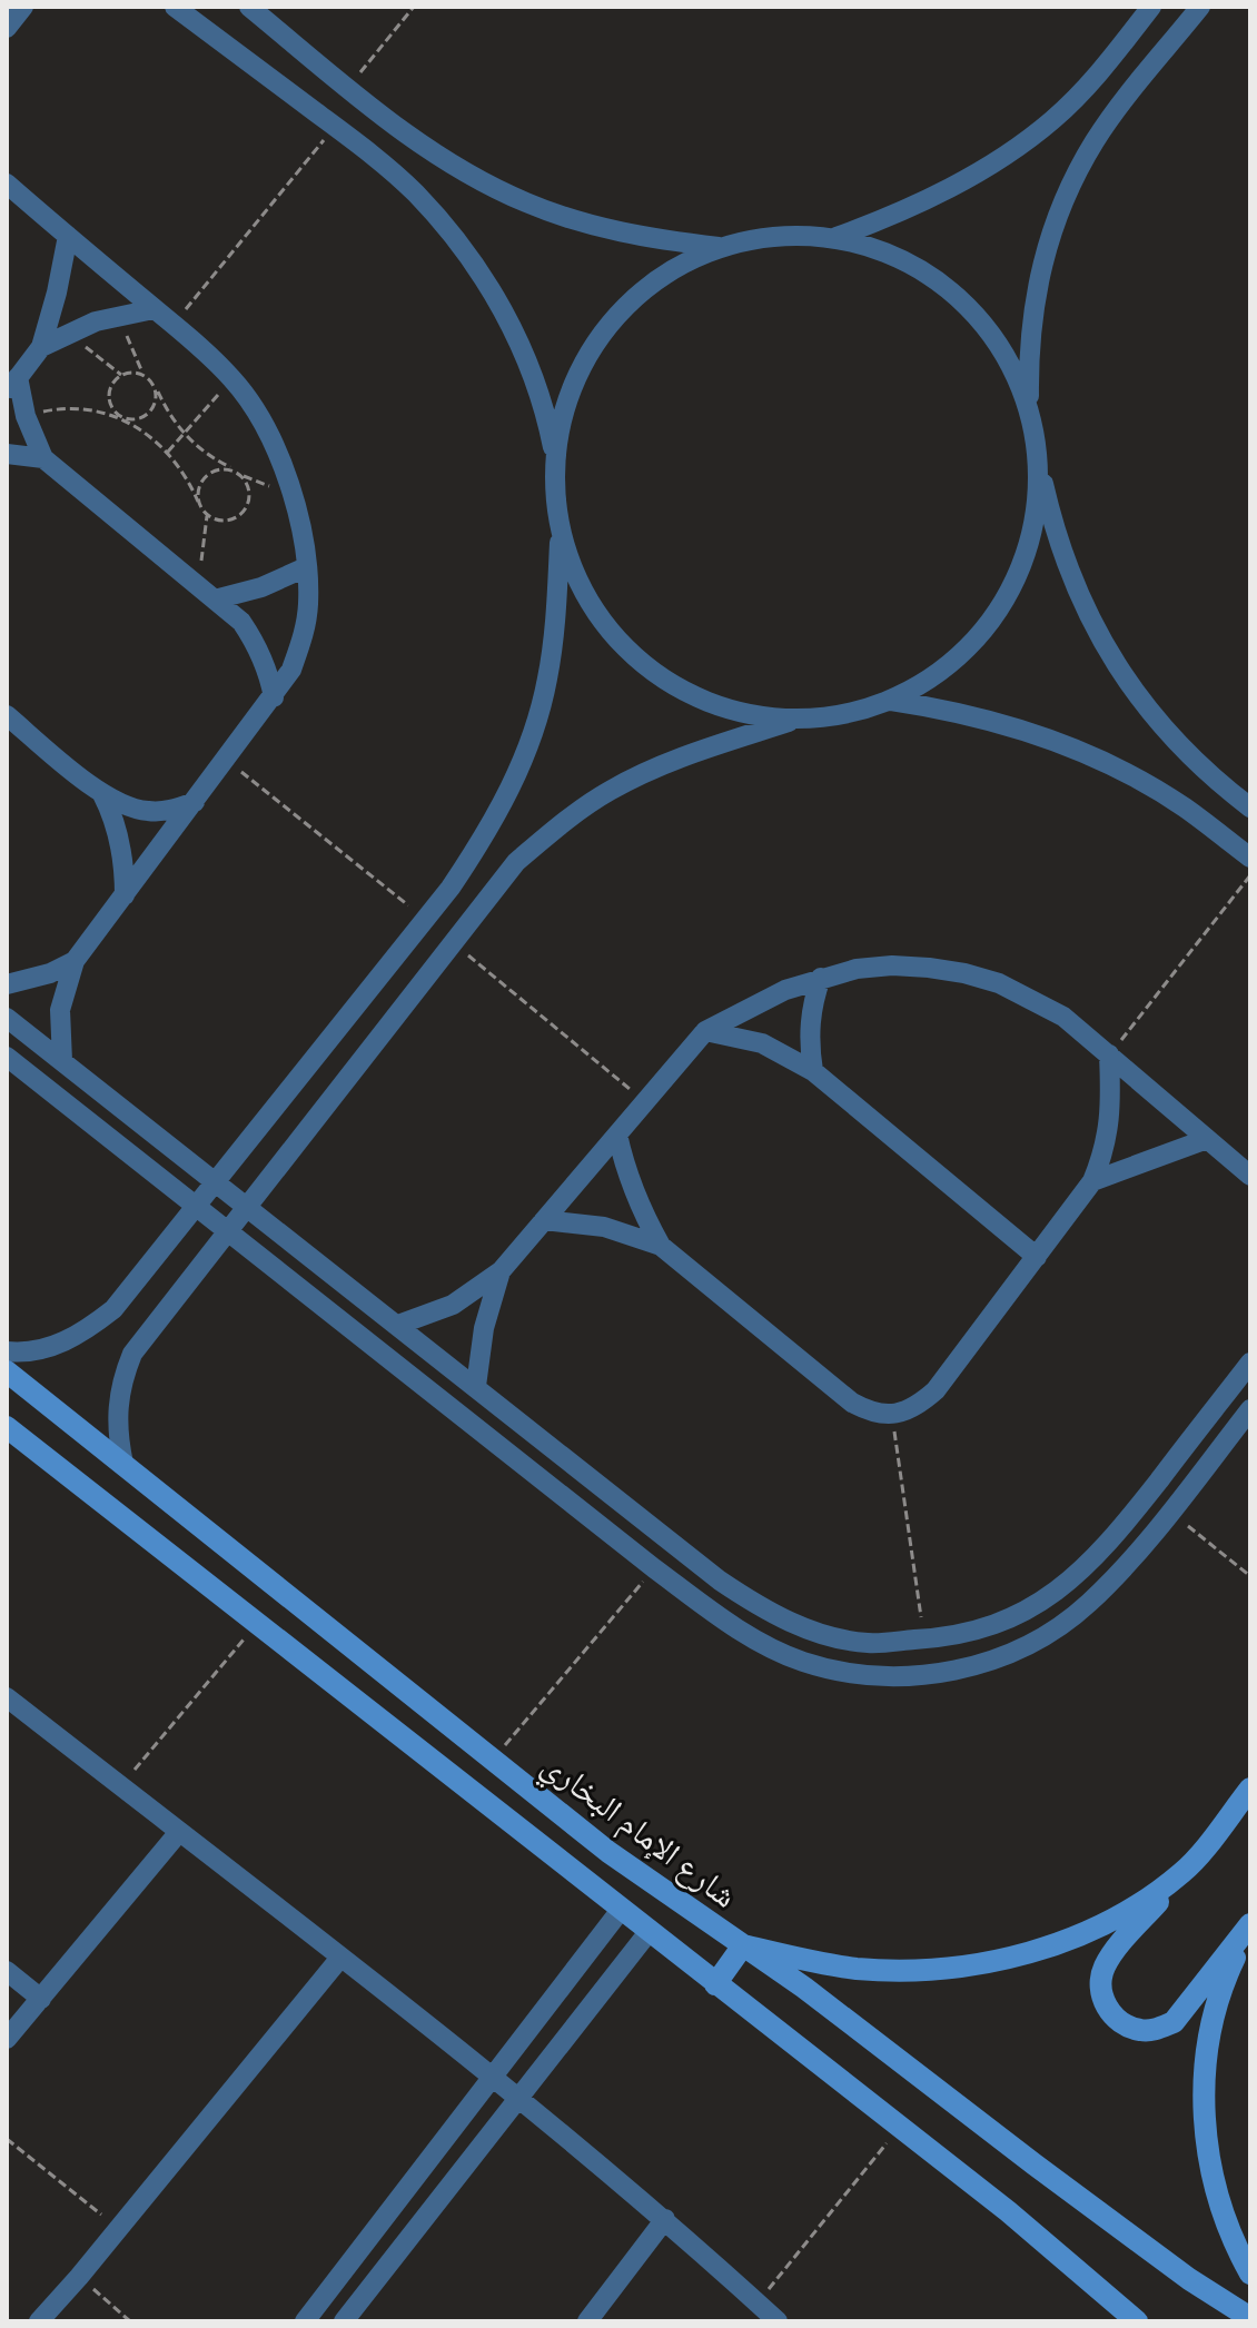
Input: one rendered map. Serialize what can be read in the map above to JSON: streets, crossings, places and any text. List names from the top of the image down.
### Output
{
  "streets": {
    "street": ["شارع الإمام البخاري"]
  }
}
